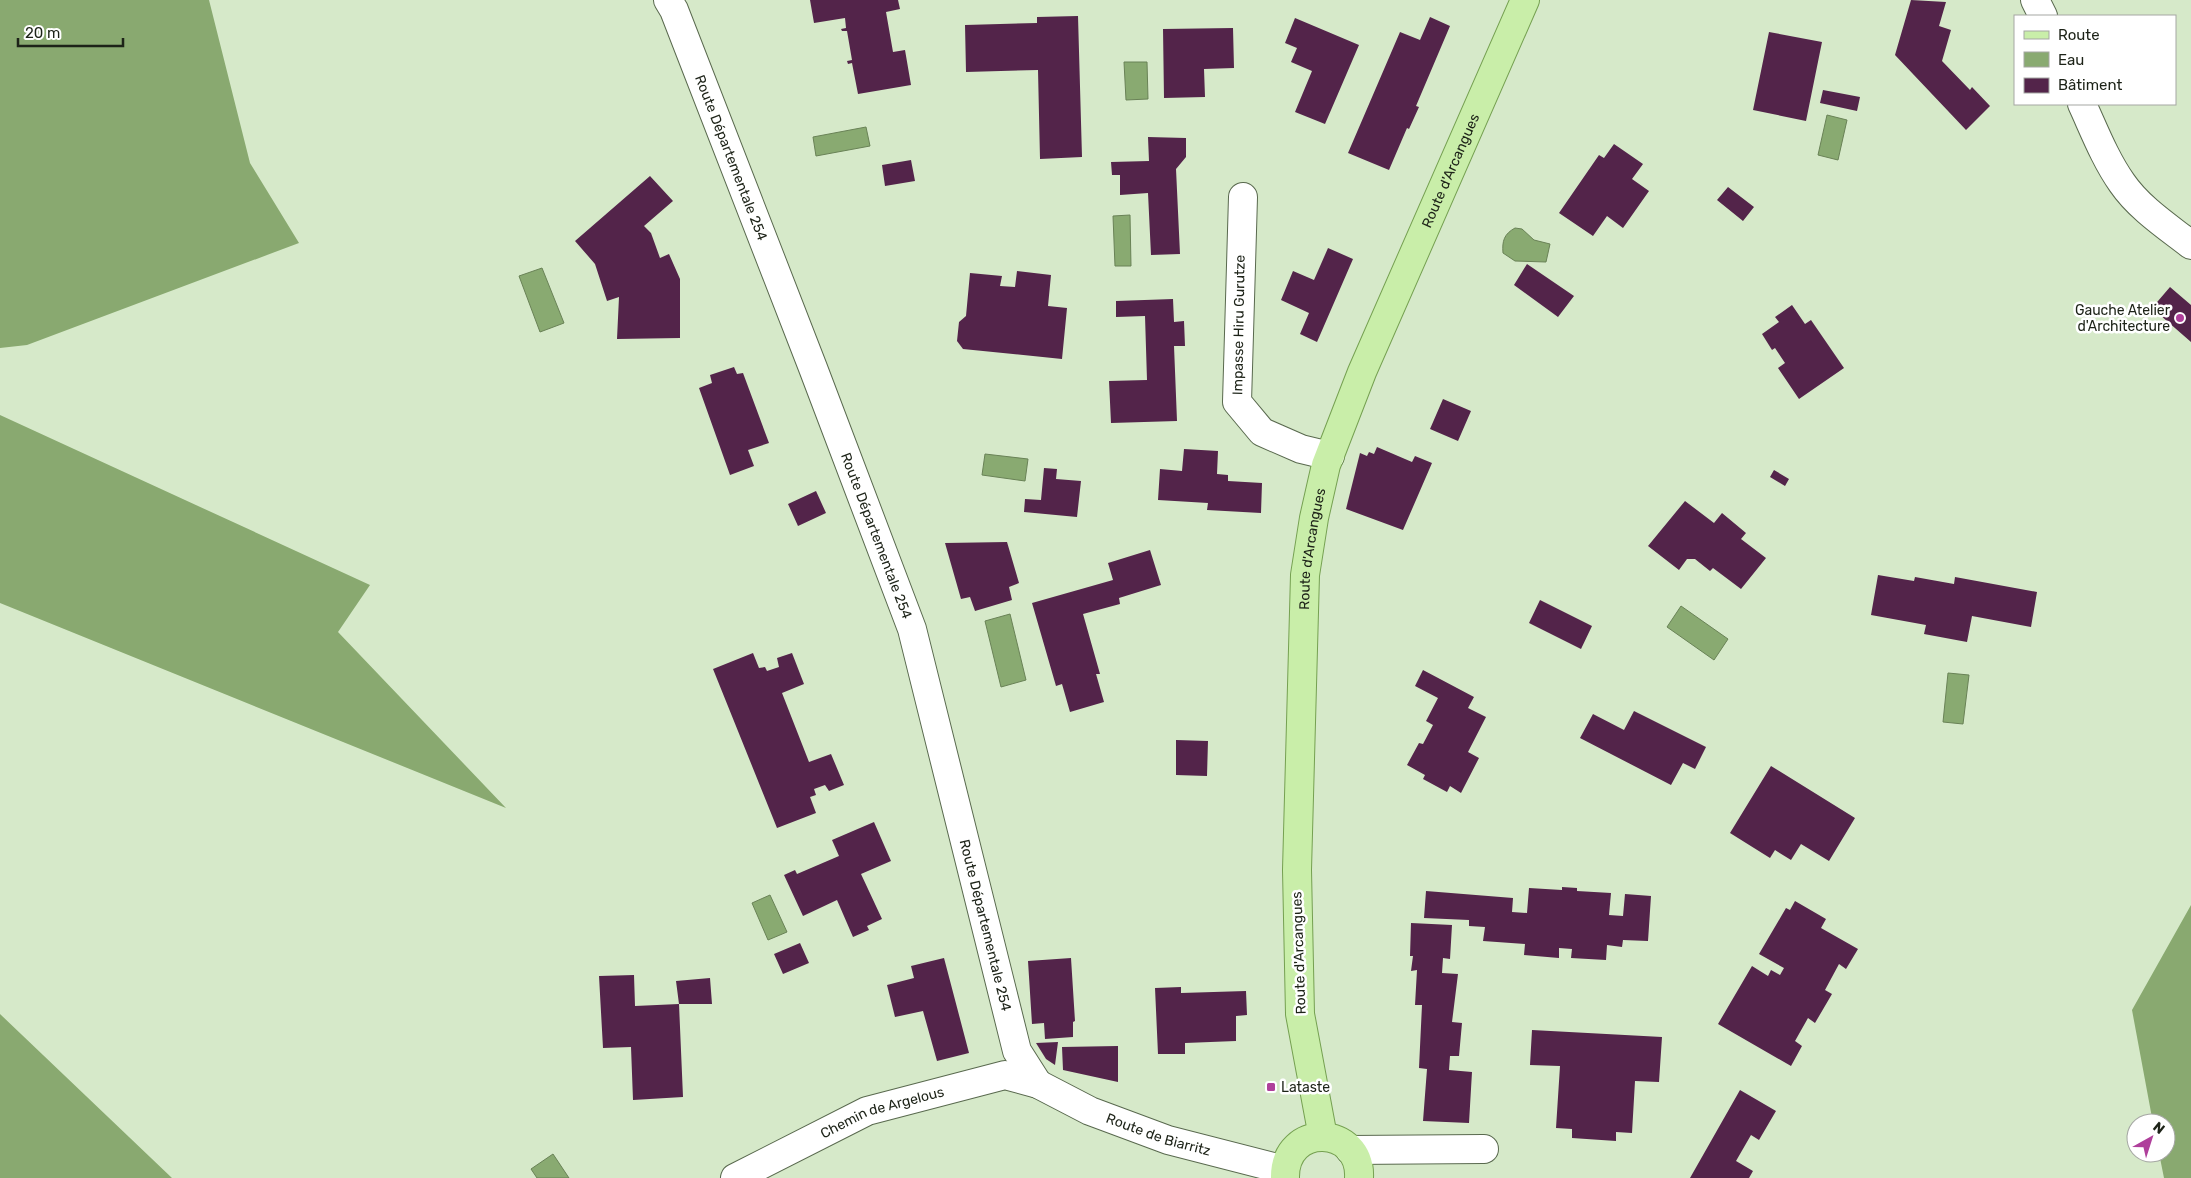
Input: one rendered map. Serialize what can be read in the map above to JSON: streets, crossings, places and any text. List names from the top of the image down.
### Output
{
  "streets": {
    "main road": ["Route d'Arcangues"],
    "street": [
      "Route Départementale 254",
      "Impasse Hiru Gurutze",
      "Chemin de Argelous",
      "Route de Biarritz"
    ]
  },
  "crossings": [
    ["Route Départementale 254", "Chemin de Argelous"],
    ["Route Départementale 254", "Route de Biarritz"],
    ["Route d'Arcangues", "Impasse Hiru Gurutze"],
    ["Chemin de Argelous", "Route de Biarritz"]
  ],
  "places": {
    "other": ["Gauche Atelier d'Architecture"],
    "transit": ["Lataste"]
  },
  "legend": ["Route", "Eau", "Bâtiment"],
  "scale_bar": "20 m",
  "north": "top right"
}
